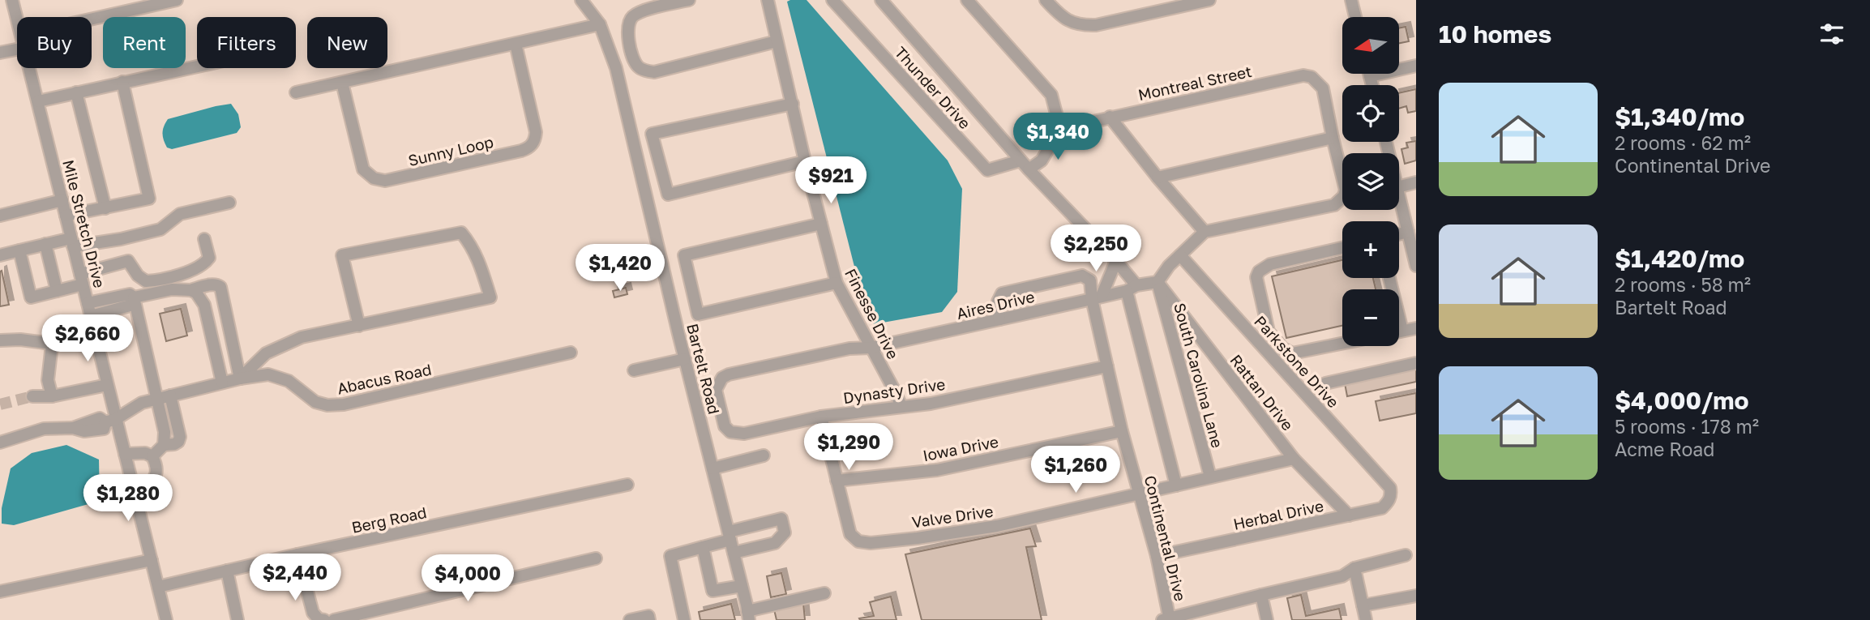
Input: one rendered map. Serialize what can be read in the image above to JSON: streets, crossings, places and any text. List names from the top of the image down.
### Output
{
  "streets": {
    "street": [
      "Montreal Street",
      "Thunder Drive",
      "Sunny Loop",
      "Mile Stretch Drive",
      "Aires Drive",
      "Finesse Drive",
      "Parkstone Drive",
      "Bartelt Road",
      "South Carolina Lane",
      "Abacus Road",
      "Dynasty Drive",
      "Rattan Drive",
      "Iowa Drive",
      "Herbal Drive",
      "Valve Drive",
      "Berg Road",
      "Continental Drive"
    ]
  },
  "crossings": [
    ["Mile Stretch Drive", "Abacus Road"],
    ["Mile Stretch Drive", "Berg Road"],
    ["Aires Drive", "Finesse Drive"],
    ["Aires Drive", "South Carolina Lane"],
    ["Aires Drive", "Dynasty Drive"],
    ["Aires Drive", "Rattan Drive"],
    ["Aires Drive", "Continental Drive"],
    ["Finesse Drive", "Dynasty Drive"],
    ["Parkstone Drive", "Herbal Drive"],
    ["South Carolina Lane", "Rattan Drive"],
    ["South Carolina Lane", "Valve Drive"],
    ["Dynasty Drive", "Continental Drive"],
    ["Rattan Drive", "Herbal Drive"],
    ["Rattan Drive", "Valve Drive"],
    ["Iowa Drive", "Valve Drive"],
    ["Iowa Drive", "Continental Drive"],
    ["Herbal Drive", "Continental Drive"],
    ["Valve Drive", "Continental Drive"]
  ],
  "north": "left",
  "page": {
    "heading": "10 homes",
    "map_buttons": ["+", "−"],
    "chip": [
      "Buy",
      "Rent",
      "Filters",
      "New"
    ],
    "list": [
      {
        "name": "$1,340/mo",
        "note": "2 rooms · 62 m² · Continental Drive"
      },
      {
        "name": "$1,420/mo",
        "note": "2 rooms · 58 m² · Bartelt Road"
      },
      {
        "name": "$4,000/mo",
        "note": "5 rooms · 178 m² · Acme Road"
      }
    ],
    "price": [
      "$1,340",
      "$921",
      "$2,250",
      "$1,420",
      "$2,660",
      "$1,290",
      "$1,260",
      "$1,280",
      "$2,440",
      "$4,000"
    ]
  }
}
